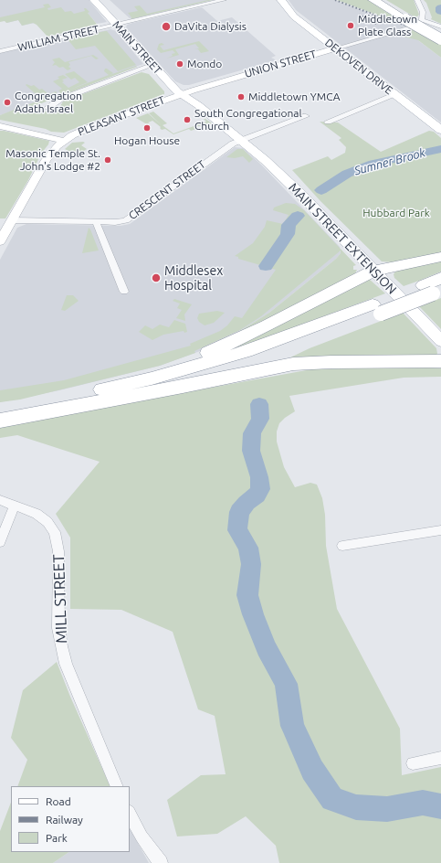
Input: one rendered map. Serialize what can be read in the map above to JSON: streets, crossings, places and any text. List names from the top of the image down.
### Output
{
  "streets": {
    "main road": ["MAIN STREET", "DEKOVEN DRIVE", "MAIN STREET EXTENSION"],
    "street": [
      "WILLIAM STREET",
      "UNION STREET",
      "PLEASANT STREET",
      "CRESCENT STREET",
      "MILL STREET"
    ]
  },
  "crossings": [
    ["WILLIAM STREET", "MAIN STREET"],
    ["MAIN STREET", "UNION STREET"],
    ["MAIN STREET", "PLEASANT STREET"],
    ["UNION STREET", "DEKOVEN DRIVE"],
    ["UNION STREET", "PLEASANT STREET"],
    ["PLEASANT STREET", "CRESCENT STREET"],
    ["CRESCENT STREET", "MAIN STREET EXTENSION"]
  ],
  "water": ["Sumner Brook"],
  "parks": ["Hubbard Park"],
  "places": [
    "Middletown Plate Glass",
    "DaVita Dialysis",
    "Mondo",
    "Middletown YMCA",
    "Congregation Adath Israel",
    "South Congregational Church",
    "Hogan House",
    "Masonic Temple St. John's Lodge #2",
    "Middlesex Hospital"
  ],
  "legend": ["Road", "Railway", "Park"]
}
